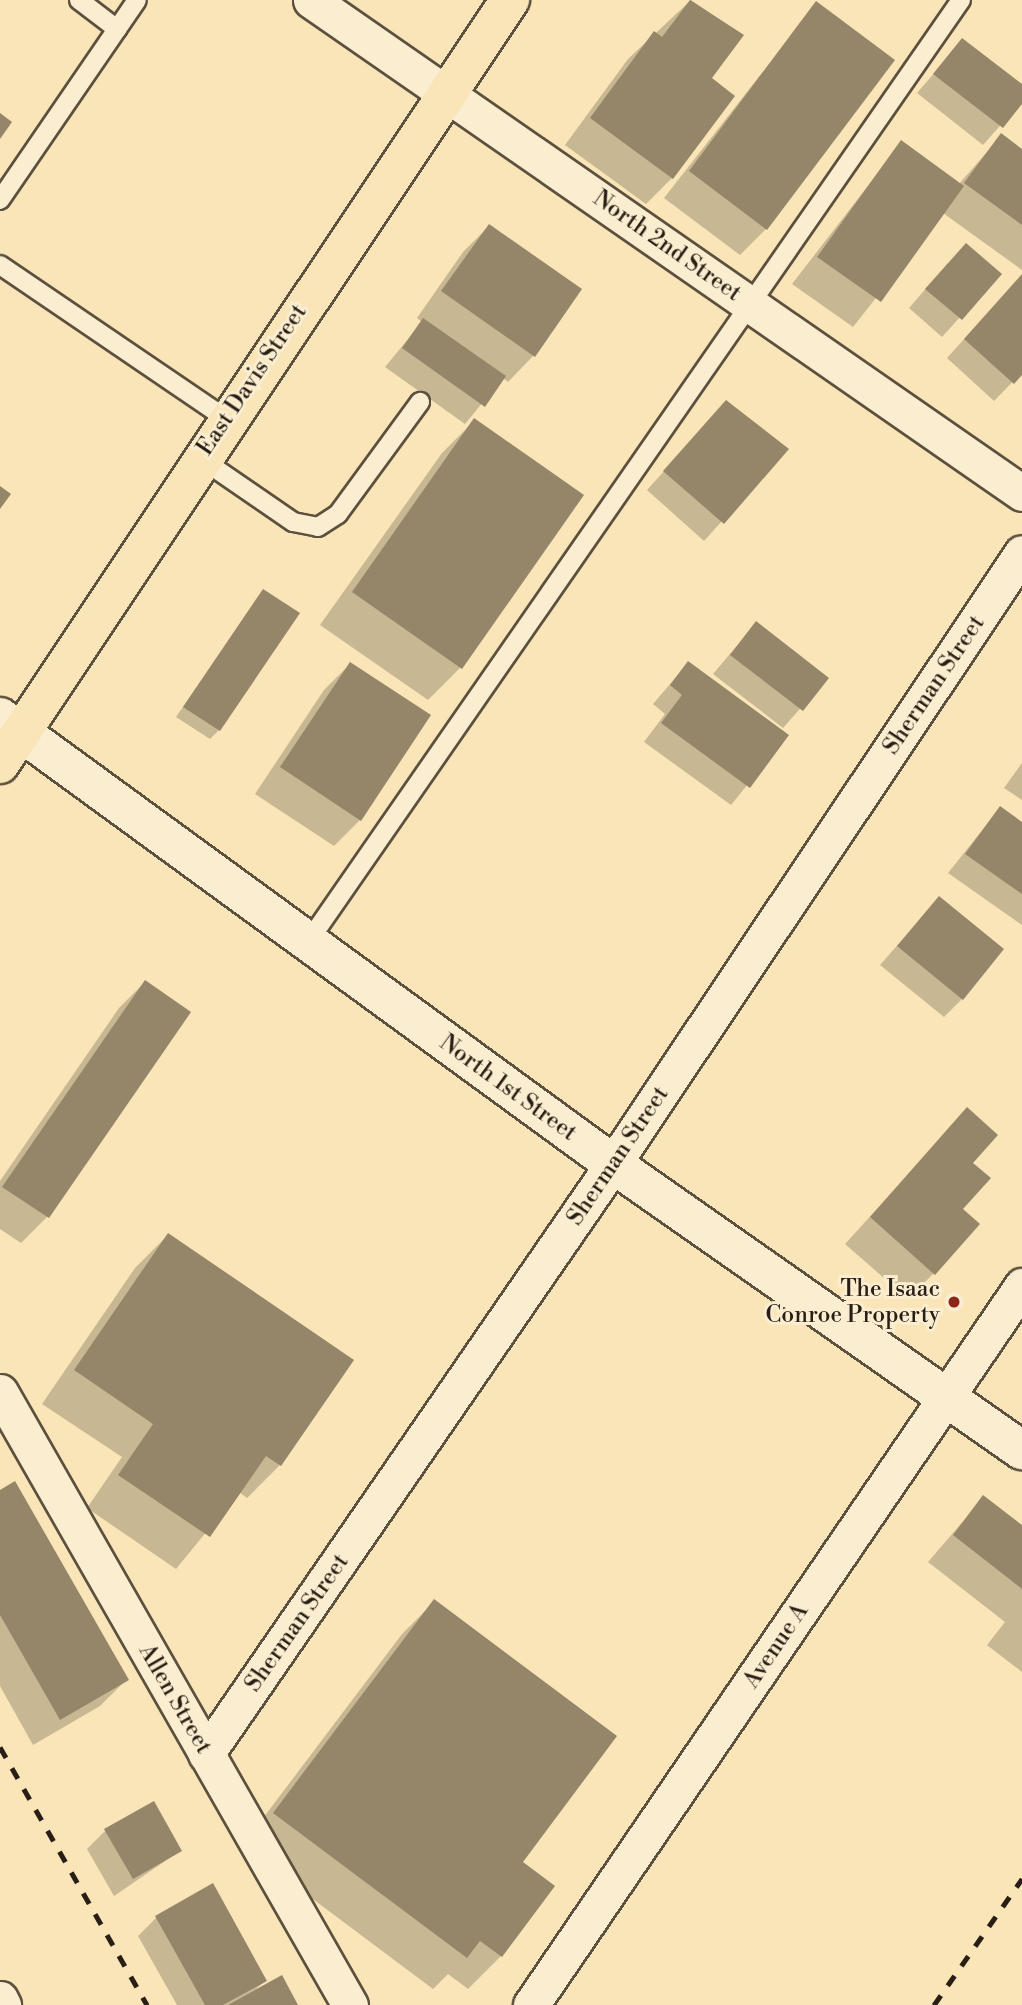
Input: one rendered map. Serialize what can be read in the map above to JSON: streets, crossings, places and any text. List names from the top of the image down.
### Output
{
  "streets": {
    "main road": ["East Davis Street"],
    "street": [
      "North 2nd Street",
      "Sherman Street",
      "North 1st Street",
      "Avenue A",
      "Allen Street"
    ]
  },
  "crossings": [
    ["North 2nd Street", "East Davis Street"],
    ["East Davis Street", "North 1st Street"],
    ["Sherman Street", "North 1st Street"],
    ["Sherman Street", "Allen Street"],
    ["North 1st Street", "Avenue A"]
  ],
  "places": ["The Isaac Conroe Property"]
}
